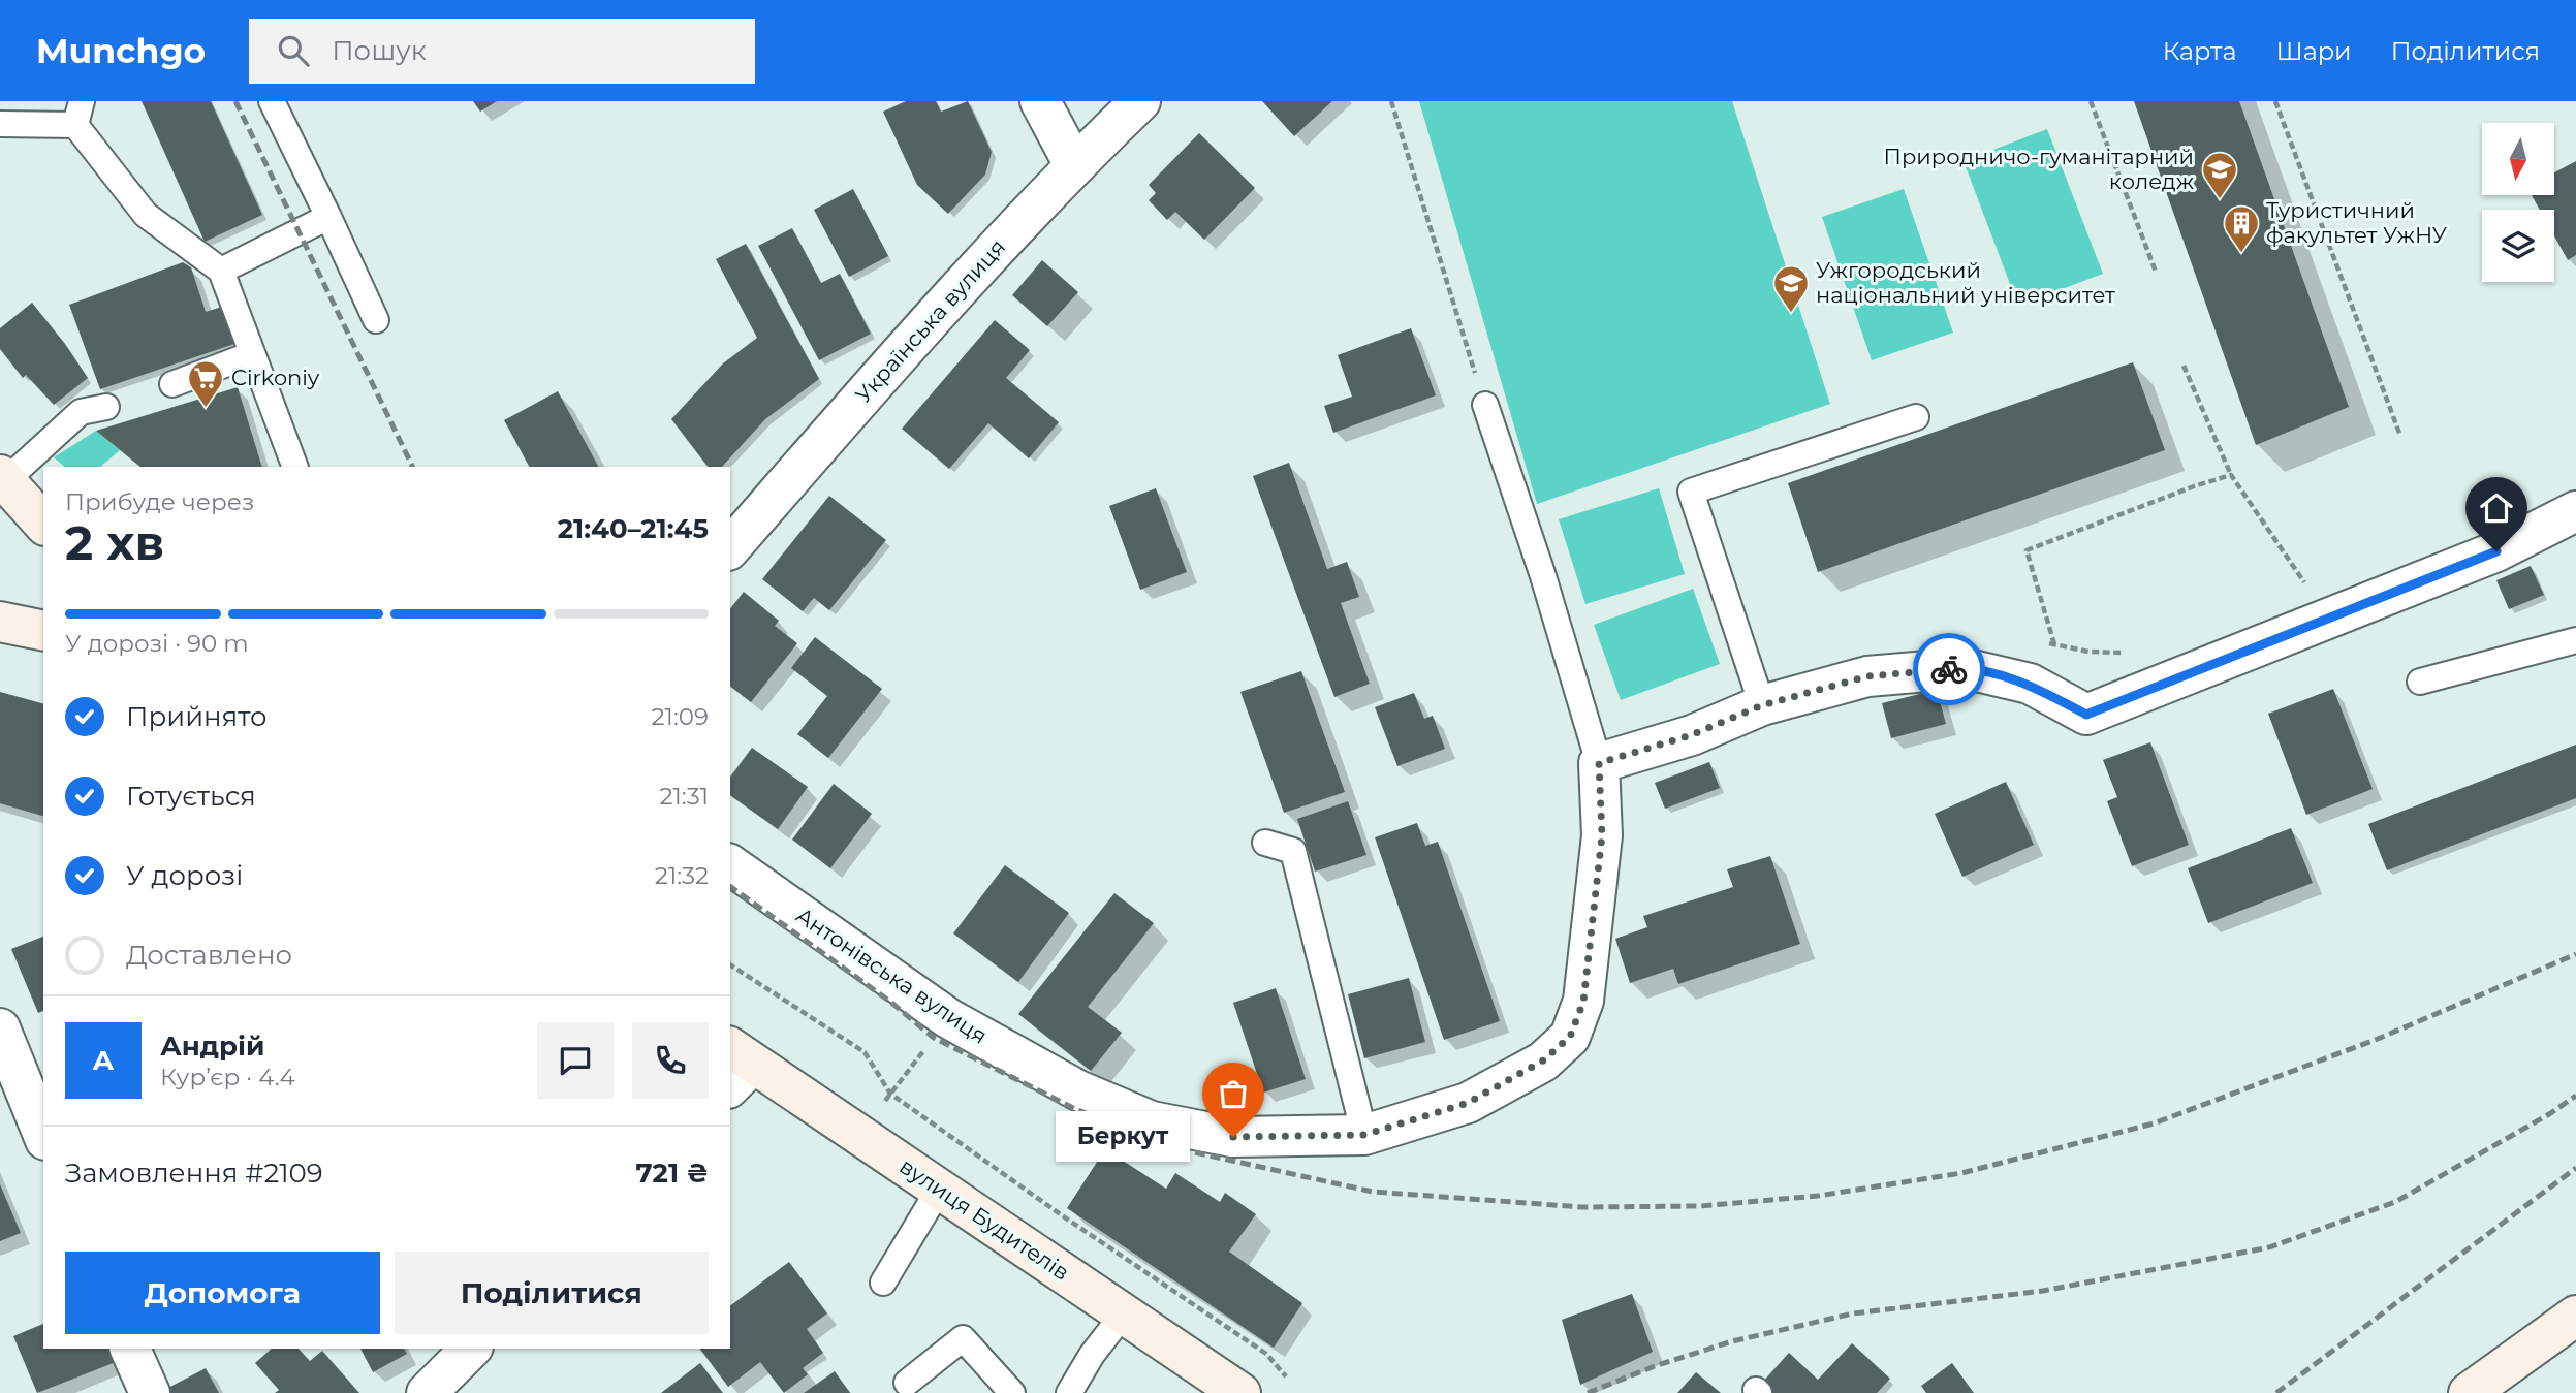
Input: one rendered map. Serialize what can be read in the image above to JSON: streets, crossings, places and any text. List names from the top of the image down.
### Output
{
  "streets": {
    "street": ["Українська вулиця", "Антонівська вулиця", "вулиця Будителів"]
  },
  "places": {
    "school or university": ["Природничо-гуманітарний коледж", "Ужгородський національний університет"],
    "building": ["Туристичний факультет УжНУ"],
    "supermarket": ["Cirkoniy"],
    "other": ["Беркут"]
  },
  "north": "bottom",
  "page": {
    "header": "Munchgo",
    "search": "Пошук",
    "nav": ["Карта", "Шари", "Поділитися"],
    "heading": ["2 хв", "Прибуде через", "21:40–21:45"],
    "panel": [
      "Андрій",
      "Кур’єр · 4.4",
      "Замовлення #2109",
      "721 ₴"
    ],
    "bar": "У дорозі · 90 m",
    "list": [
      ["Прийнято", "21:09"],
      ["Готується", "21:31"],
      ["У дорозі", "21:32"],
      "Доставлено"
    ],
    "round": "А",
    "bubble": "Беркут",
    "buttons": ["Допомога", "Поділитися"]
  }
}
